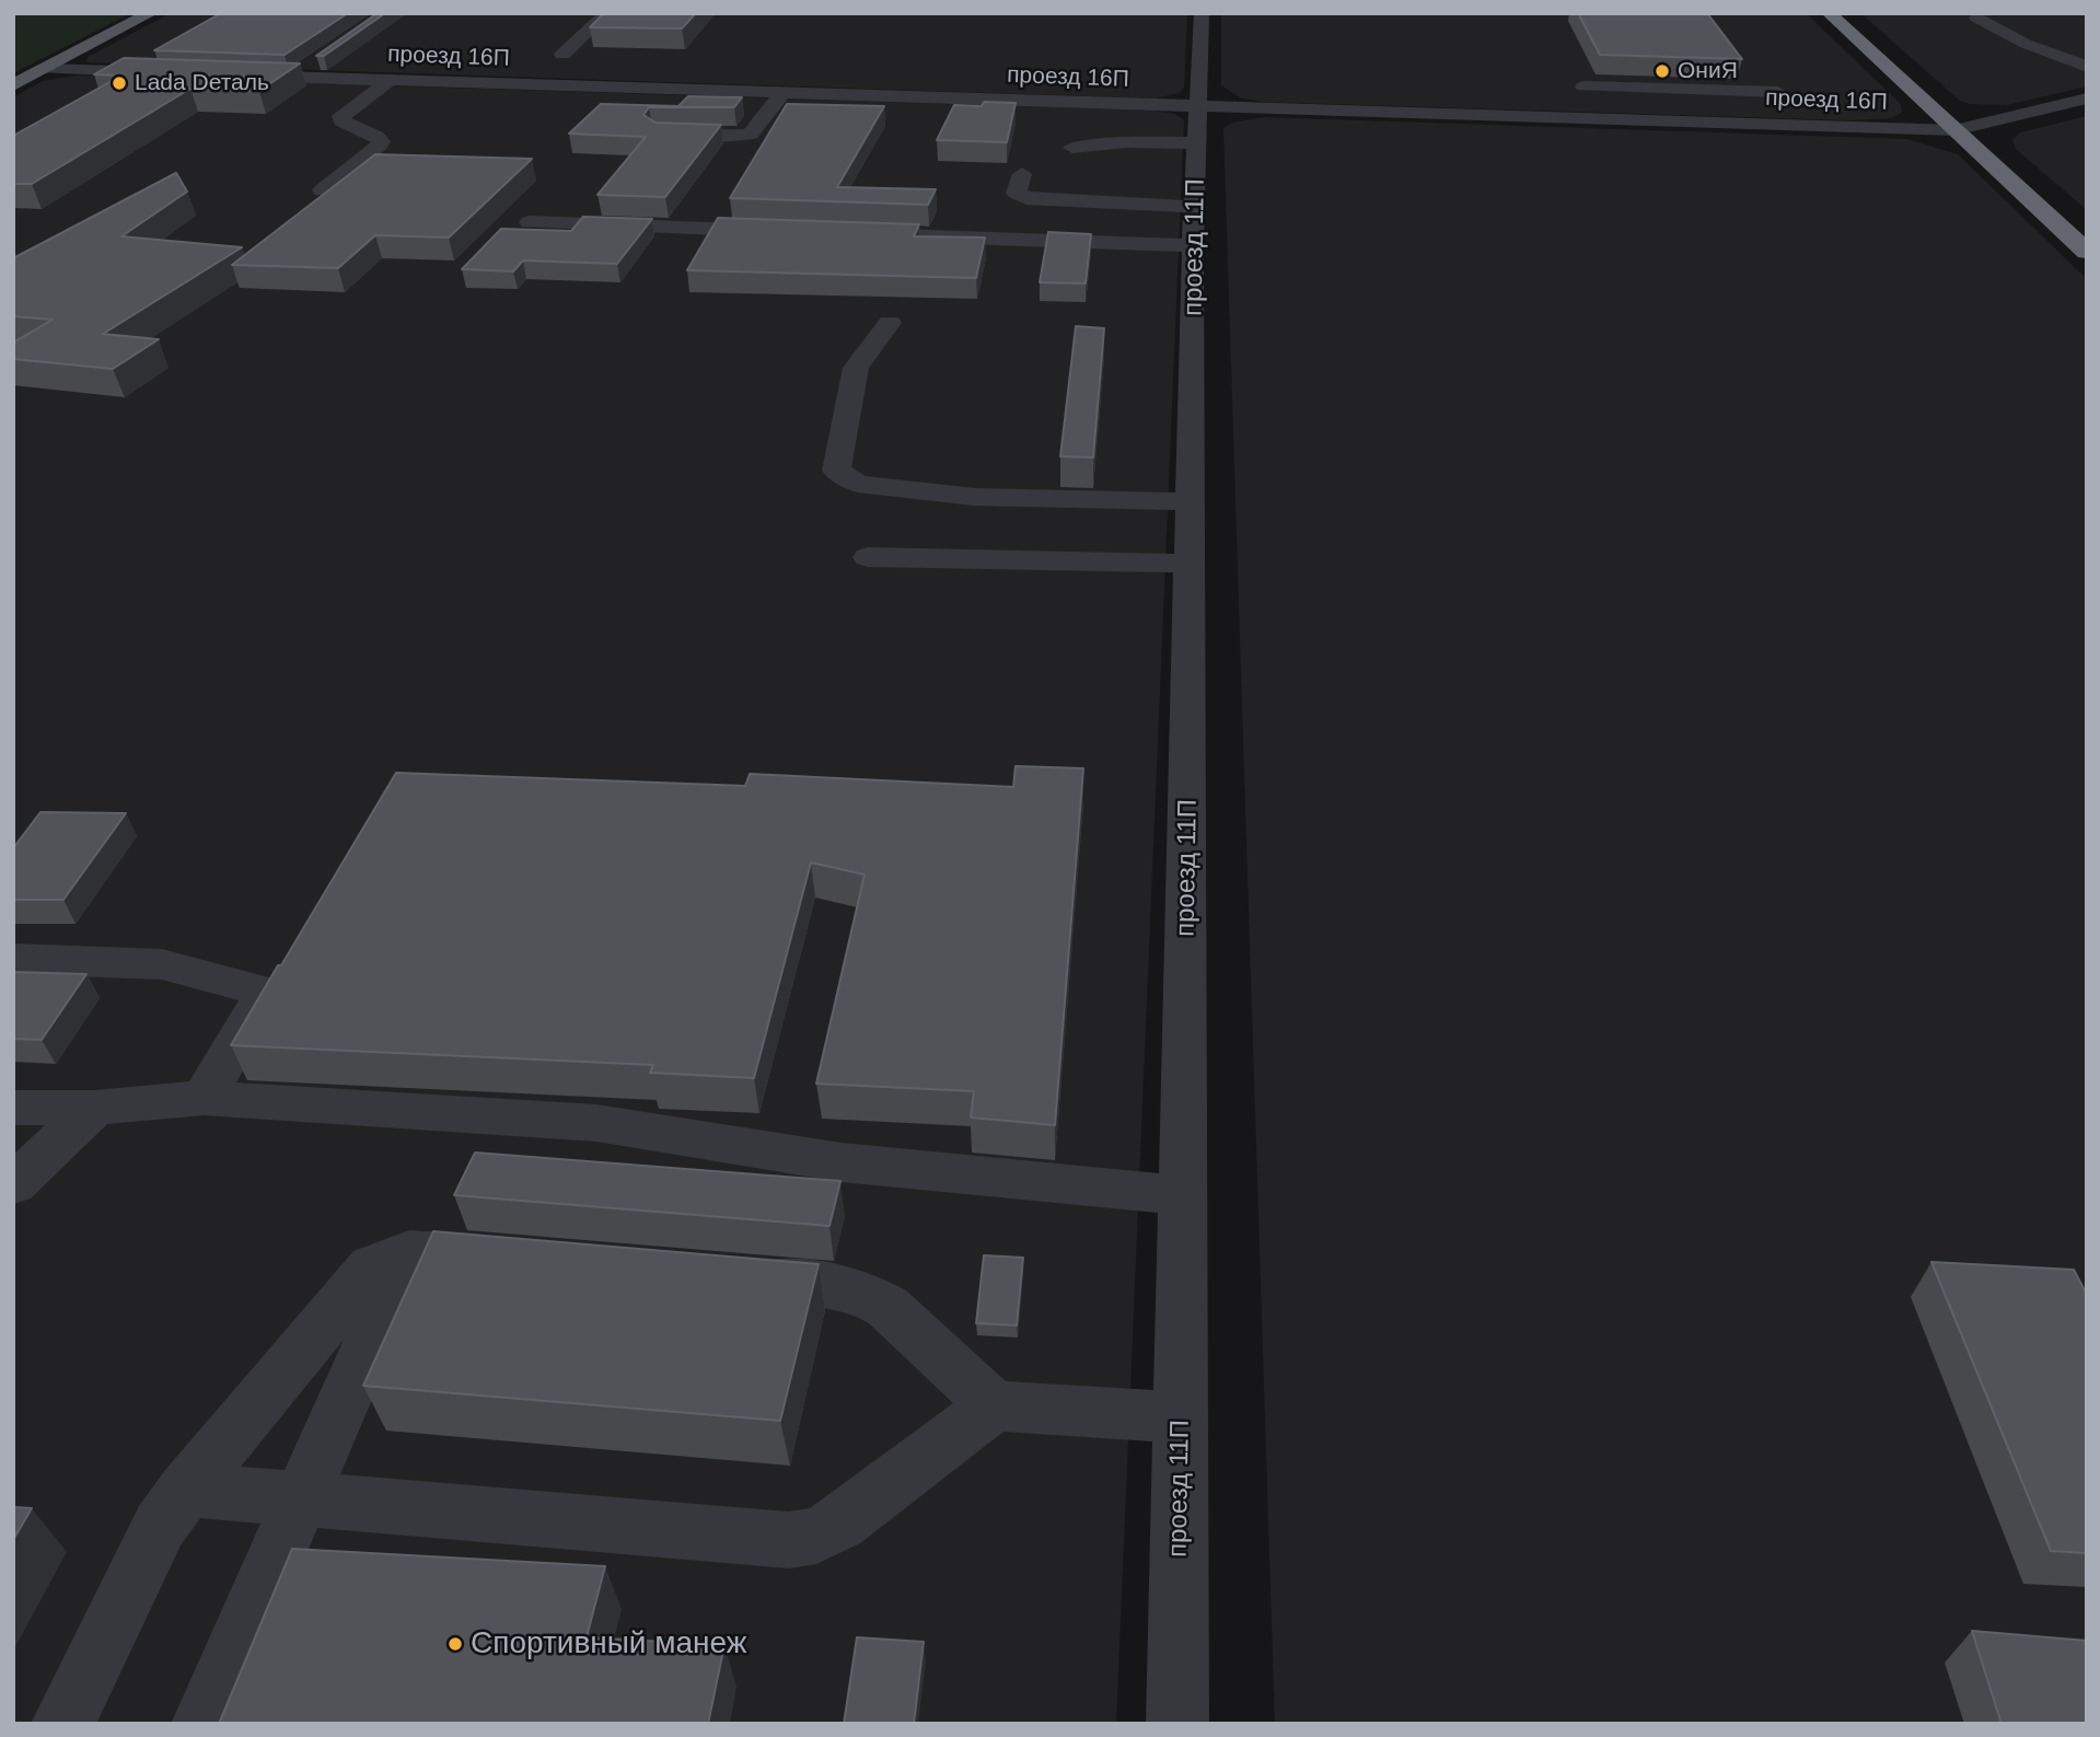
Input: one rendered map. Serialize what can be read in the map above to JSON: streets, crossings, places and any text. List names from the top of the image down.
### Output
{
  "streets": {
    "street": ["проезд 16П", "проезд 11П"]
  },
  "crossings": [
    ["проезд 16П", "проезд 11П"]
  ],
  "places": ["ОниЯ", "Lada Dеталь", "Спортивный манеж"]
}
